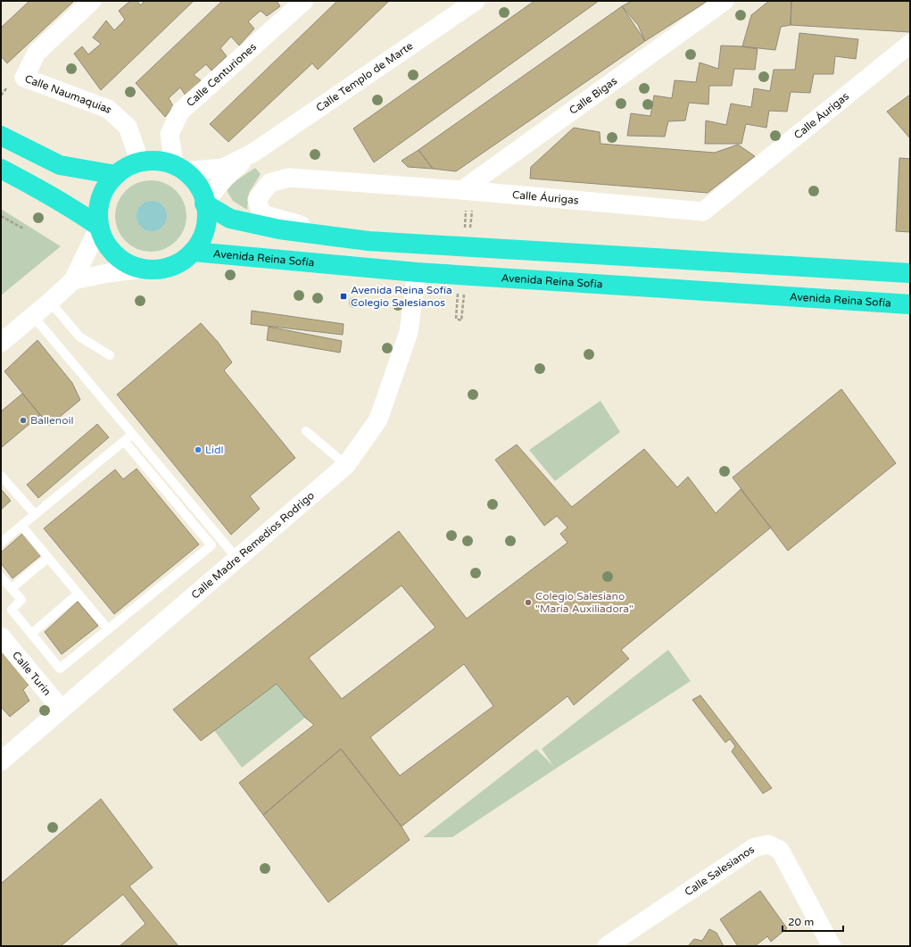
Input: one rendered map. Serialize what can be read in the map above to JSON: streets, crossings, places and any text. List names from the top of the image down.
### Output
{
  "streets": {
    "highway": ["Avenida Reina Sofía"],
    "street": [
      "Calle Centuriones",
      "Calle Templo de Marte",
      "Calle Naumaquias",
      "Calle Bigas",
      "Calle Áurigas",
      "Calle Madre Remedios Rodrigo",
      "Calle Turin",
      "Calle Salesianos"
    ]
  },
  "crossings": [
    ["Calle Centuriones", "Calle Templo de Marte"],
    ["Calle Centuriones", "Calle Naumaquias"],
    ["Calle Centuriones", "Avenida Reina Sofía"],
    ["Calle Templo de Marte", "Calle Naumaquias"],
    ["Calle Templo de Marte", "Avenida Reina Sofía"],
    ["Calle Naumaquias", "Avenida Reina Sofía"],
    ["Calle Bigas", "Calle Áurigas"],
    ["Avenida Reina Sofía", "Calle Madre Remedios Rodrigo"],
    ["Calle Madre Remedios Rodrigo", "Calle Turin"]
  ],
  "places": {
    "transit": ["Avenida Reina Sofía Colegio Salesianos"],
    "other": ["Ballenoil", "Lidl", "Colegio Salesiano \"María Auxiliadora\""]
  },
  "scale_bar": "20 m"
}
